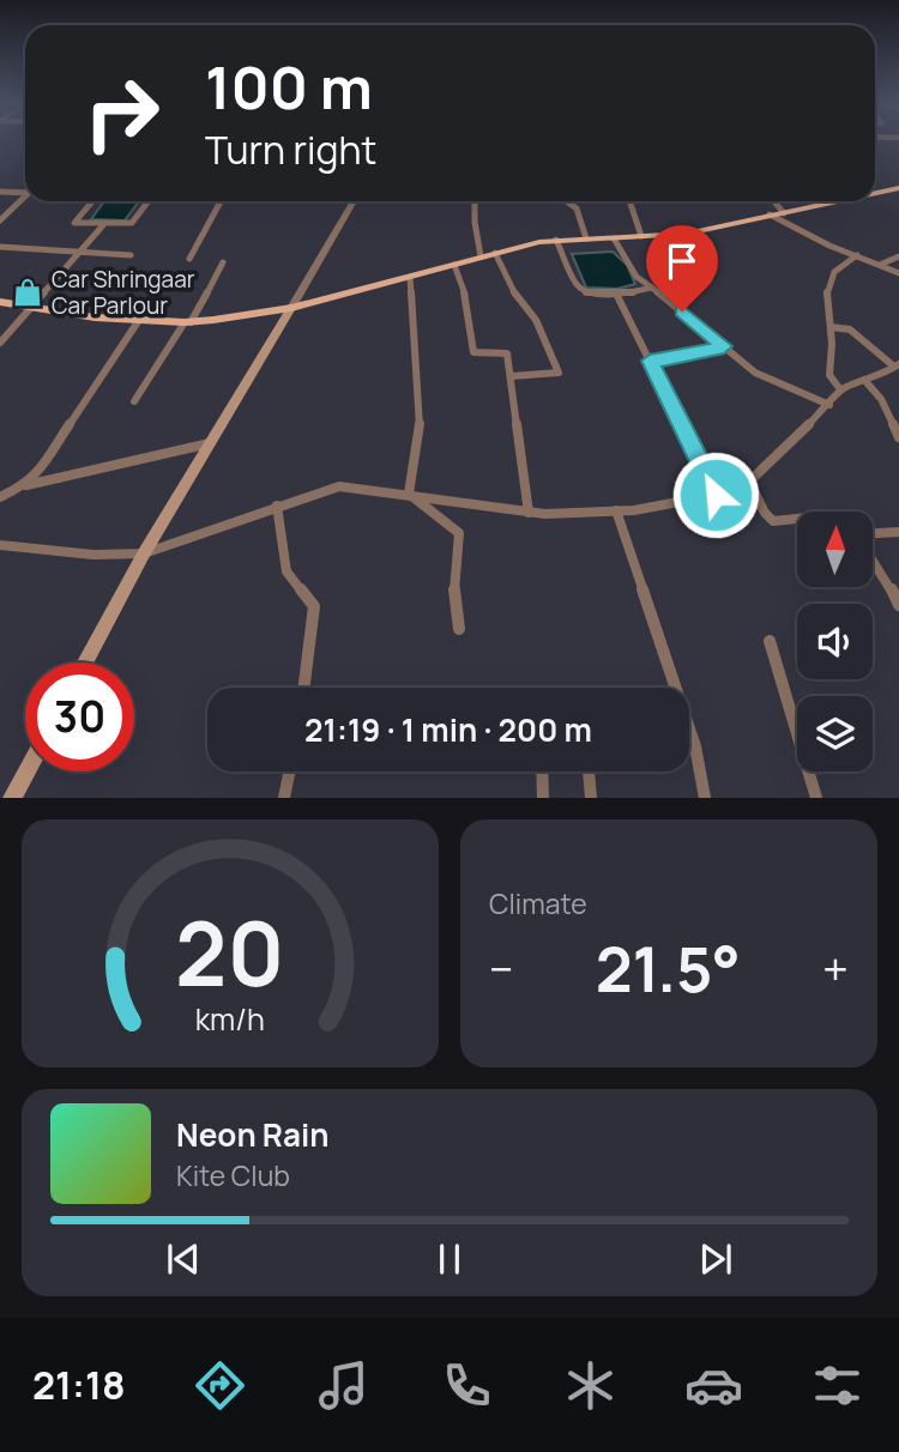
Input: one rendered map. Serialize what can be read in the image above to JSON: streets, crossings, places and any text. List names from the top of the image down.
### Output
{
  "places": {
    "shop": ["Car Shringaar Car Parlour"]
  },
  "north": "top",
  "page": {
    "turn": ["100 m", "Turn right"],
    "limit": "30",
    "trip": "21:19 · 1 min · 200 m",
    "tile": "Climate",
    "heat": ["−", "21.5°", "+"],
    "song": ["Neon Rain", "Kite Club"],
    "tabs": "21:18",
    "gauge": ["20", "km/h"]
  }
}
